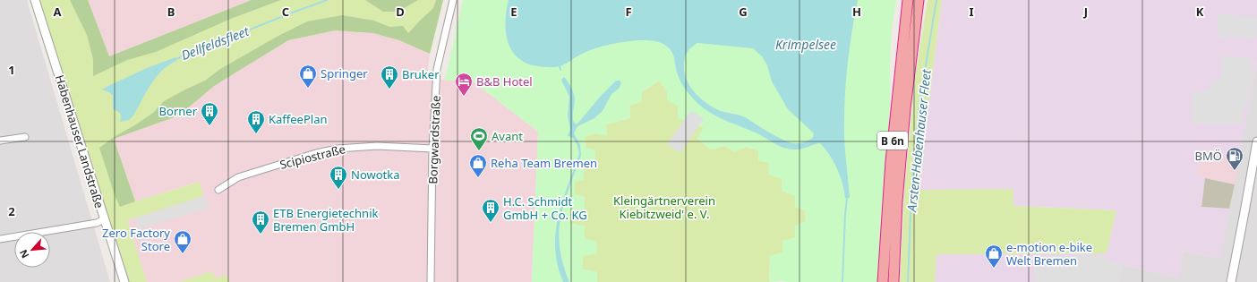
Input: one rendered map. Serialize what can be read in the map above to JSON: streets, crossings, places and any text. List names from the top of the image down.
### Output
{
  "streets": {
    "highway": ["B 6n"],
    "street": ["Borgwardstraße", "Habenhauser Landstraße", "Scipiostraße"]
  },
  "crossings": [
    ["Borgwardstraße", "Scipiostraße"]
  ],
  "water": ["Dellfeldsfleet", "Krimpelsee", "Arsten-Habenhauser Fleet"],
  "parks": ["Kleingärtnerverein Kiebitzweid' e. V."],
  "places": {
    "shop": [
      "Springer",
      "Reha Team Bremen",
      "Zero Factory Store",
      "e-motion e-bike Welt Bremen"
    ],
    "building": [
      "Bruker",
      "Borner",
      "KaffeePlan",
      "Nowotka",
      "H.C. Schmidt GmbH + Co. KG",
      "ETB Energietechnik Bremen GmbH"
    ],
    "hotel": ["B&B Hotel"],
    "sports": ["Avant"],
    "fuel station": ["BMÖ"]
  },
  "north": "bottom left",
  "grid": {
    "columns": [
      "A",
      "B",
      "C",
      "D",
      "E",
      "F",
      "G",
      "H",
      "I",
      "J",
      "K"
    ],
    "rows": ["1", "2"]
  }
}
